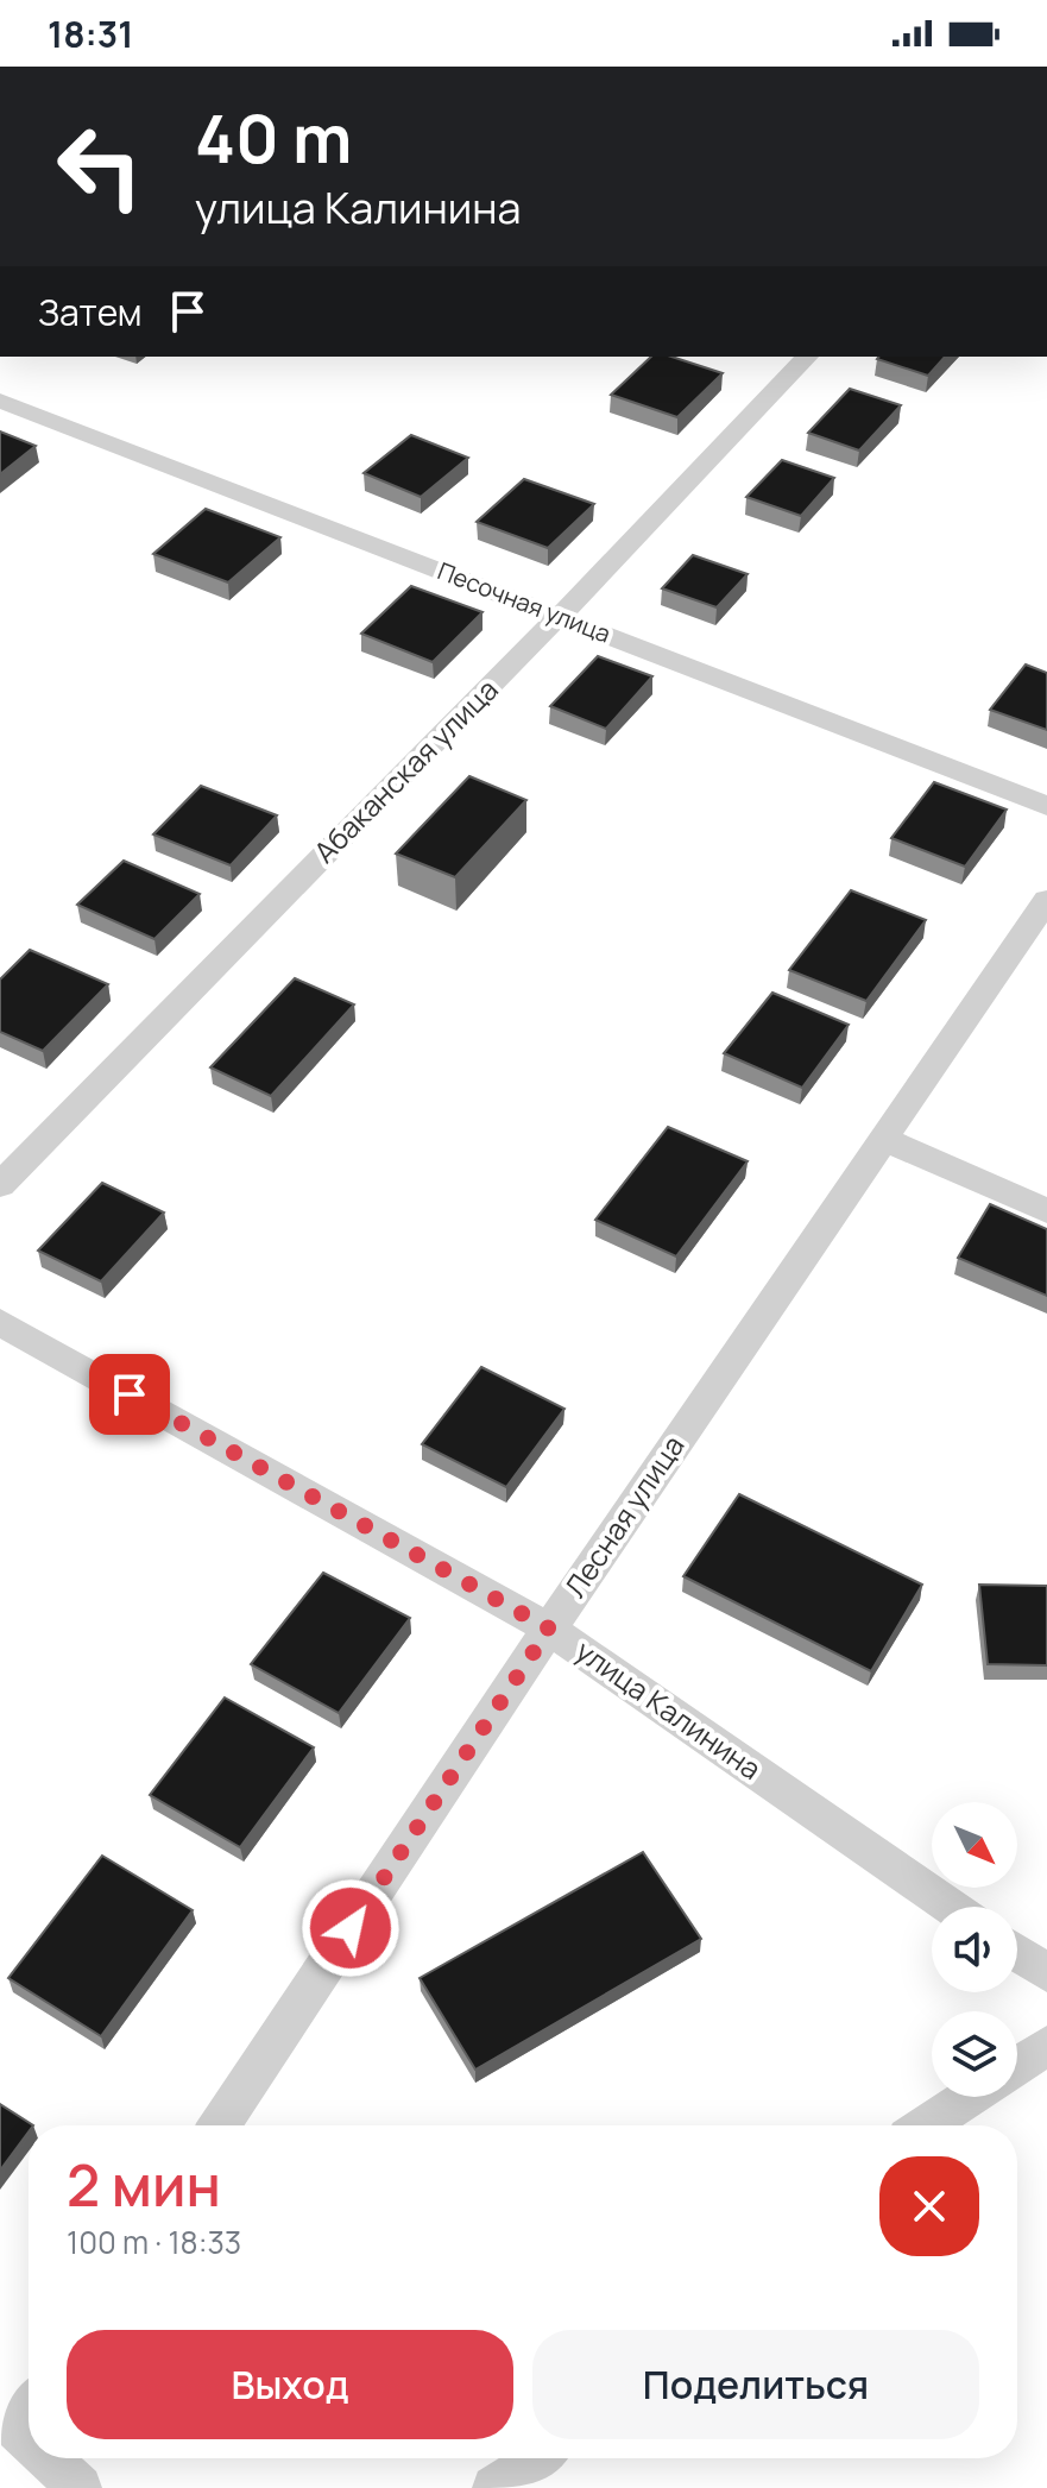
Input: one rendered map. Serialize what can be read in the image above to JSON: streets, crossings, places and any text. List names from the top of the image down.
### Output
{
  "streets": {
    "lane": [
      "Песочная улица",
      "Абаканская улица",
      "Лесная улица",
      "улица Калинина"
    ]
  },
  "crossings": [
    ["Песочная улица", "Абаканская улица"],
    ["Лесная улица", "улица Калинина"]
  ],
  "north": "bottom right",
  "page": {
    "status": "18:31",
    "turn": ["40 m", "улица Калинина"],
    "then": "Затем",
    "heading": ["2 мин", "100 m · 18:33"],
    "buttons": ["Выход", "Поделиться"]
  }
}
